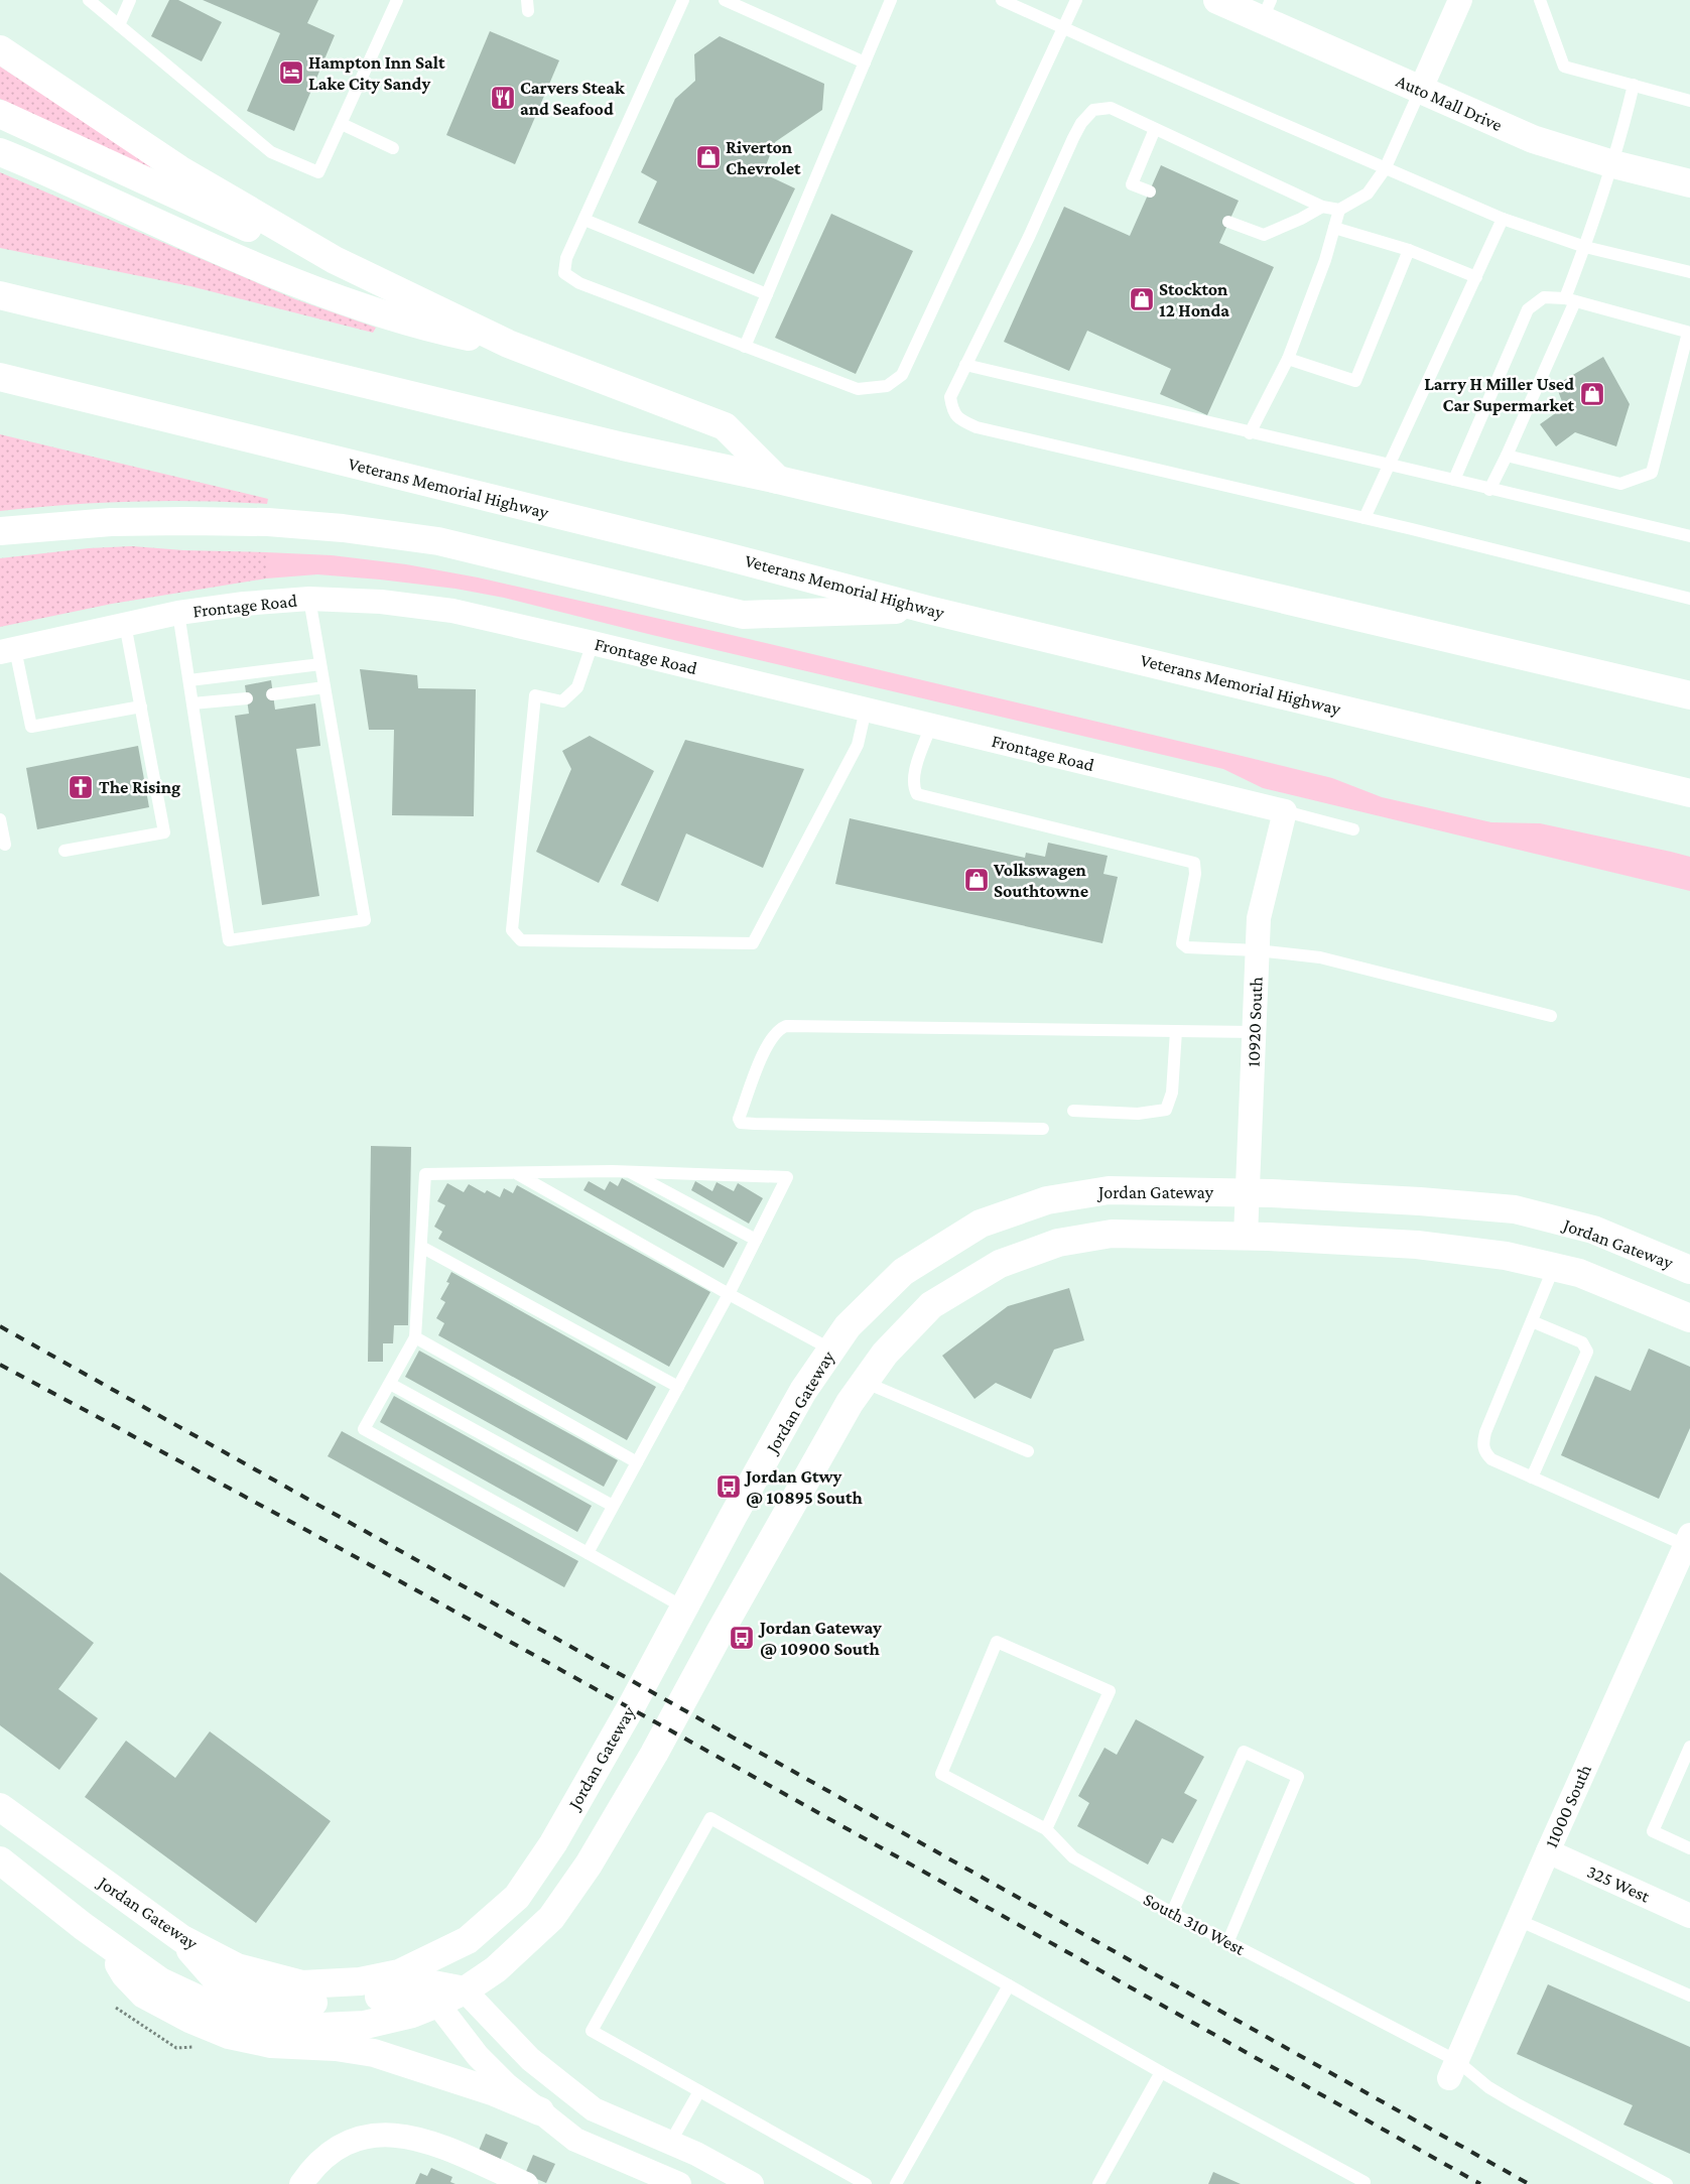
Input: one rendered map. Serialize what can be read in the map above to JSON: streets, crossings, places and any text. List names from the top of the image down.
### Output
{
  "streets": {
    "main road": ["Auto Mall Drive", "Veterans Memorial Highway", "Jordan Gateway"],
    "street": [
      "Frontage Road",
      "10920 South",
      "11000 South",
      "325 West"
    ],
    "lane": ["South 310 West"]
  },
  "crossings": [
    ["Frontage Road", "10920 South"],
    ["10920 South", "Jordan Gateway"],
    ["11000 South", "325 West"],
    ["11000 South", "South 310 West"]
  ],
  "places": {
    "hotel": ["Hampton Inn Salt Lake City Sandy"],
    "restaurant": ["Carvers Steak and Seafood"],
    "shop": [
      "Riverton Chevrolet",
      "Stockton 12 Honda",
      "Larry H Miller Used Car Supermarket",
      "Volkswagen Southtowne"
    ],
    "church": ["The Rising"],
    "bus stop": ["Jordan Gtwy @ 10895 South", "Jordan Gateway @ 10900 South"]
  }
}
